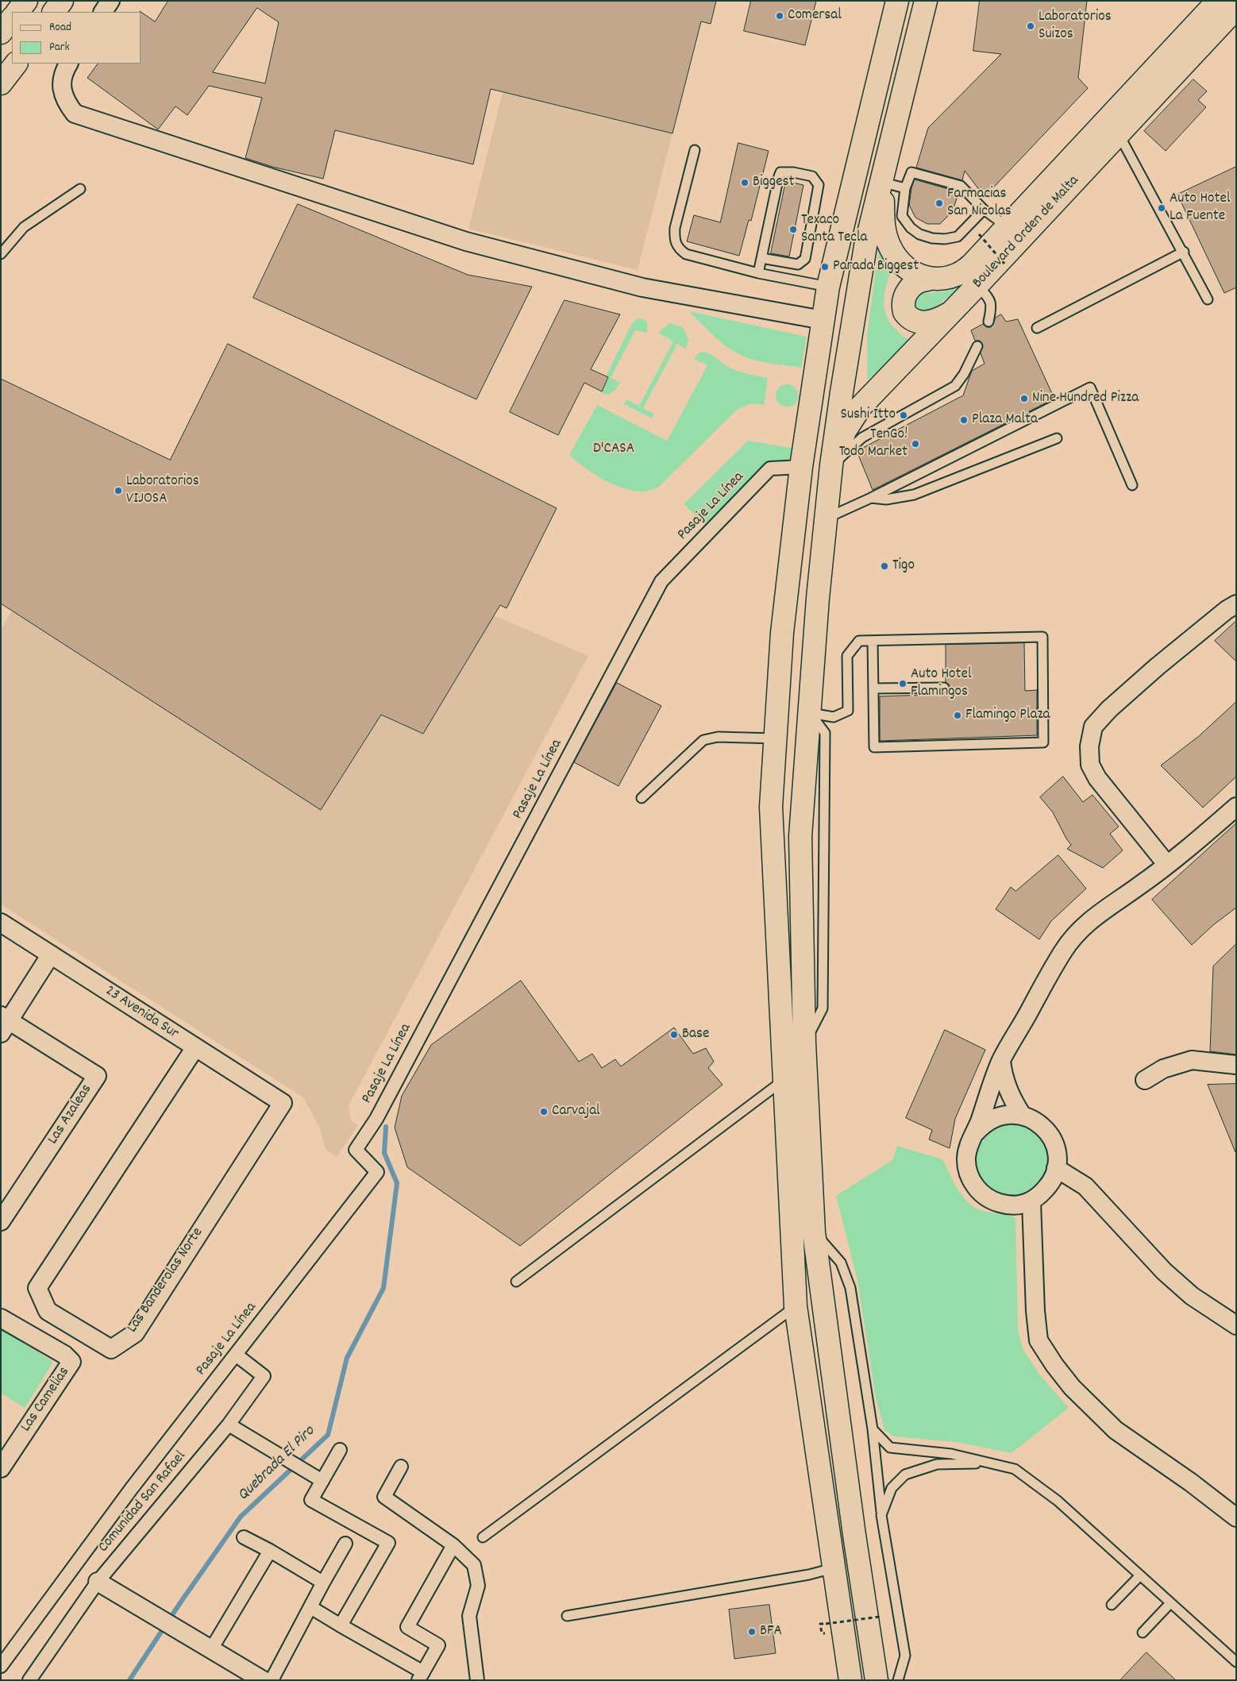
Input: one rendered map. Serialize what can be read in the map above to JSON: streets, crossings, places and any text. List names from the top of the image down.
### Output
{
  "streets": {
    "main road": ["Boulevard Orden de Malta"],
    "street": [
      "Pasaje La Línea",
      "23 Avenida Sur",
      "Las Azaleas",
      "Las Banderolas Norte",
      "Las Camelias",
      "Comunidad San Rafael"
    ]
  },
  "crossings": [
    ["Pasaje La Línea", "Comunidad San Rafael"],
    ["23 Avenida Sur", "Las Azaleas"],
    ["23 Avenida Sur", "Las Banderolas Norte"]
  ],
  "water": ["Quebrada El Piro"],
  "parks": ["D'CASA"],
  "places": [
    "Comersal",
    "Laboratorios Suizos",
    "Biggest",
    "Farmacias San Nicolas",
    "Auto Hotel La Fuente",
    "Texaco Santa Tecla",
    "Parada Biggest",
    "Nine Hundred Pizza",
    "Sushi Itto",
    "Plaza Malta",
    "TenGo! Todo Market",
    "Laboratorios VIJOSA",
    "Tigo",
    "Auto Hotel Flamingos",
    "Flamingo Plaza",
    "Base",
    "Carvajal",
    "BFA"
  ],
  "legend": ["Road", "Park"]
}
